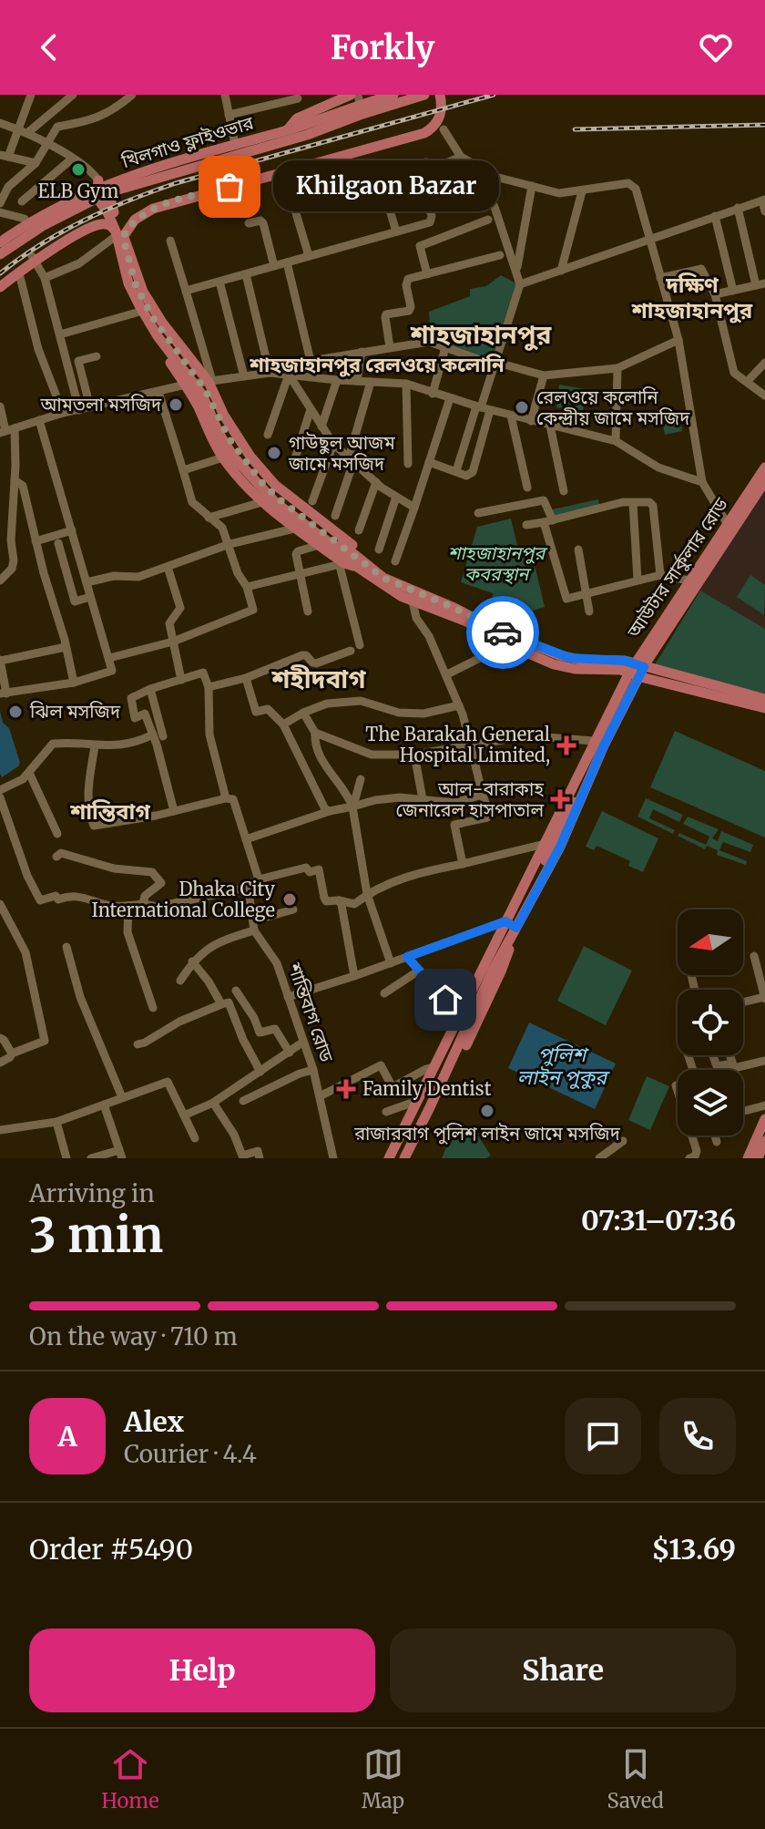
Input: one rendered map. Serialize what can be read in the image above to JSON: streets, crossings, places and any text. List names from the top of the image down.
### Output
{
  "streets": {
    "main road": ["খিলগাও ফ্লাইওভার", "আউটার সার্কুলার রোড"],
    "street": ["শান্তিবাগ রোড"]
  },
  "districts": [
    "দক্ষিণ শাহজাহানপুর",
    "শাহজাহানপুর",
    "শাহজাহানপুর রেলওয়ে কলোনি",
    "শহীদবাগ",
    "শান্তিবাগ"
  ],
  "water": ["পুলিশ লাইন পুকুর"],
  "parks": ["শাহজাহানপুর কবরস্থান"],
  "places": {
    "other": [
      "ELB Gym",
      "Khilgaon Bazar",
      "আমতলা মসজিদ",
      "রেলওয়ে কলোনি কেন্দ্রীয় জামে মসজিদ",
      "গাউছুল আজম জামে মসজিদ",
      "ঝিল মসজিদ",
      "Dhaka City International College",
      "রাজারবাগ পুলিশ লাইন জামে মসজিদ"
    ],
    "health": ["The Barakah General Hospital Limited,", "আল-বারাকাহ জেনারেল হাসপাতাল", "Family Dentist"]
  },
  "north": "left",
  "page": {
    "header": "Forkly",
    "bubble": "Khilgaon Bazar",
    "heading": ["3 min", "Arriving in", "07:31–07:36"],
    "panel": [
      "Alex",
      "Courier · 4.4",
      "Order #5490",
      "$13.69"
    ],
    "bar": "On the way · 710 m",
    "round": "A",
    "buttons": ["Help", "Share"],
    "tabs": ["Home", "Map", "Saved"]
  }
}
